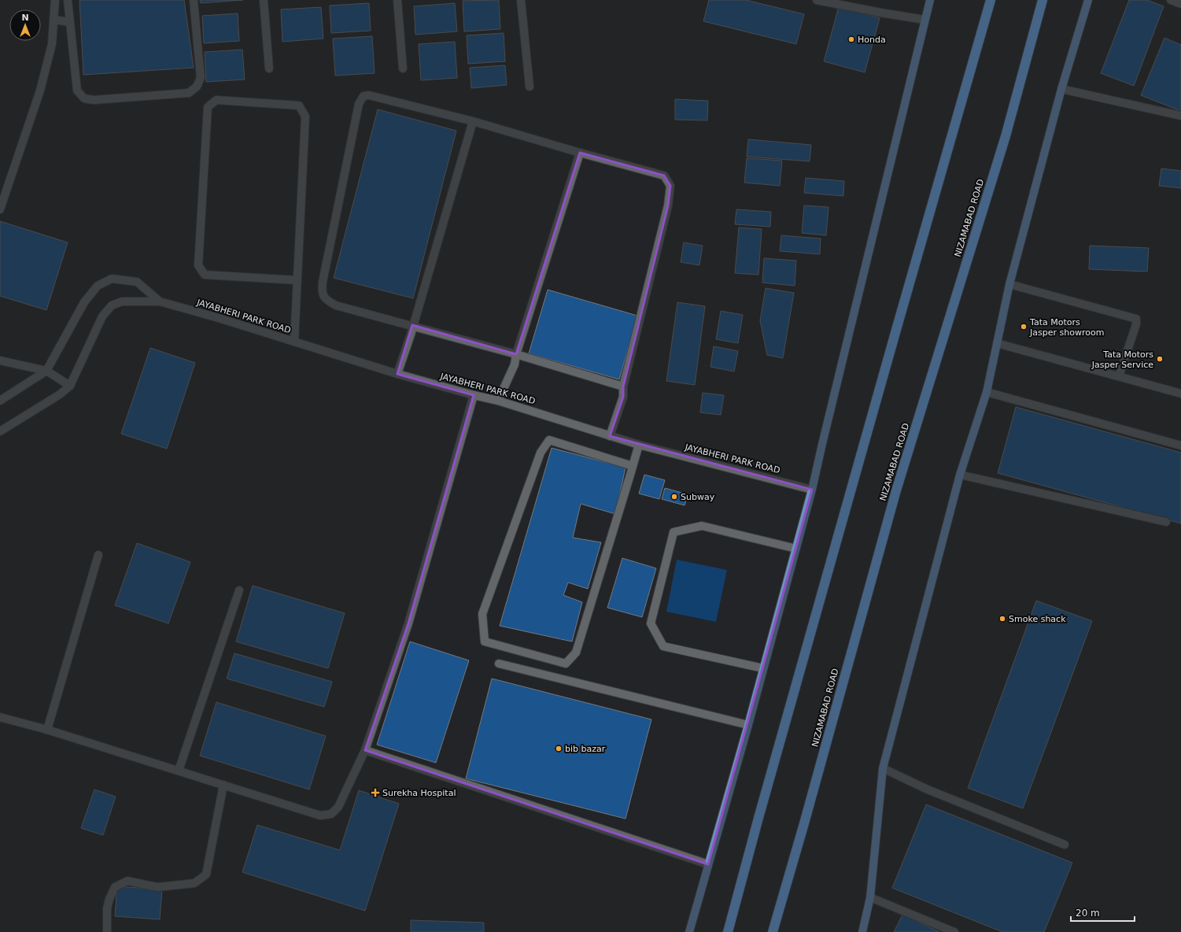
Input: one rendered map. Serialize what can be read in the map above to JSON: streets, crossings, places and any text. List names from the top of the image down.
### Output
{
  "streets": {
    "highway": ["NIZAMABAD ROAD"],
    "street": ["JAYABHERI PARK ROAD"]
  },
  "places": {
    "other": [
      "Honda",
      "Tata Motors Jasper showroom",
      "Tata Motors Jasper Service",
      "Subway",
      "Smoke shack",
      "bib bazar"
    ],
    "health": ["Surekha Hospital"]
  },
  "scale_bar": "20 m",
  "north": "top"
}
